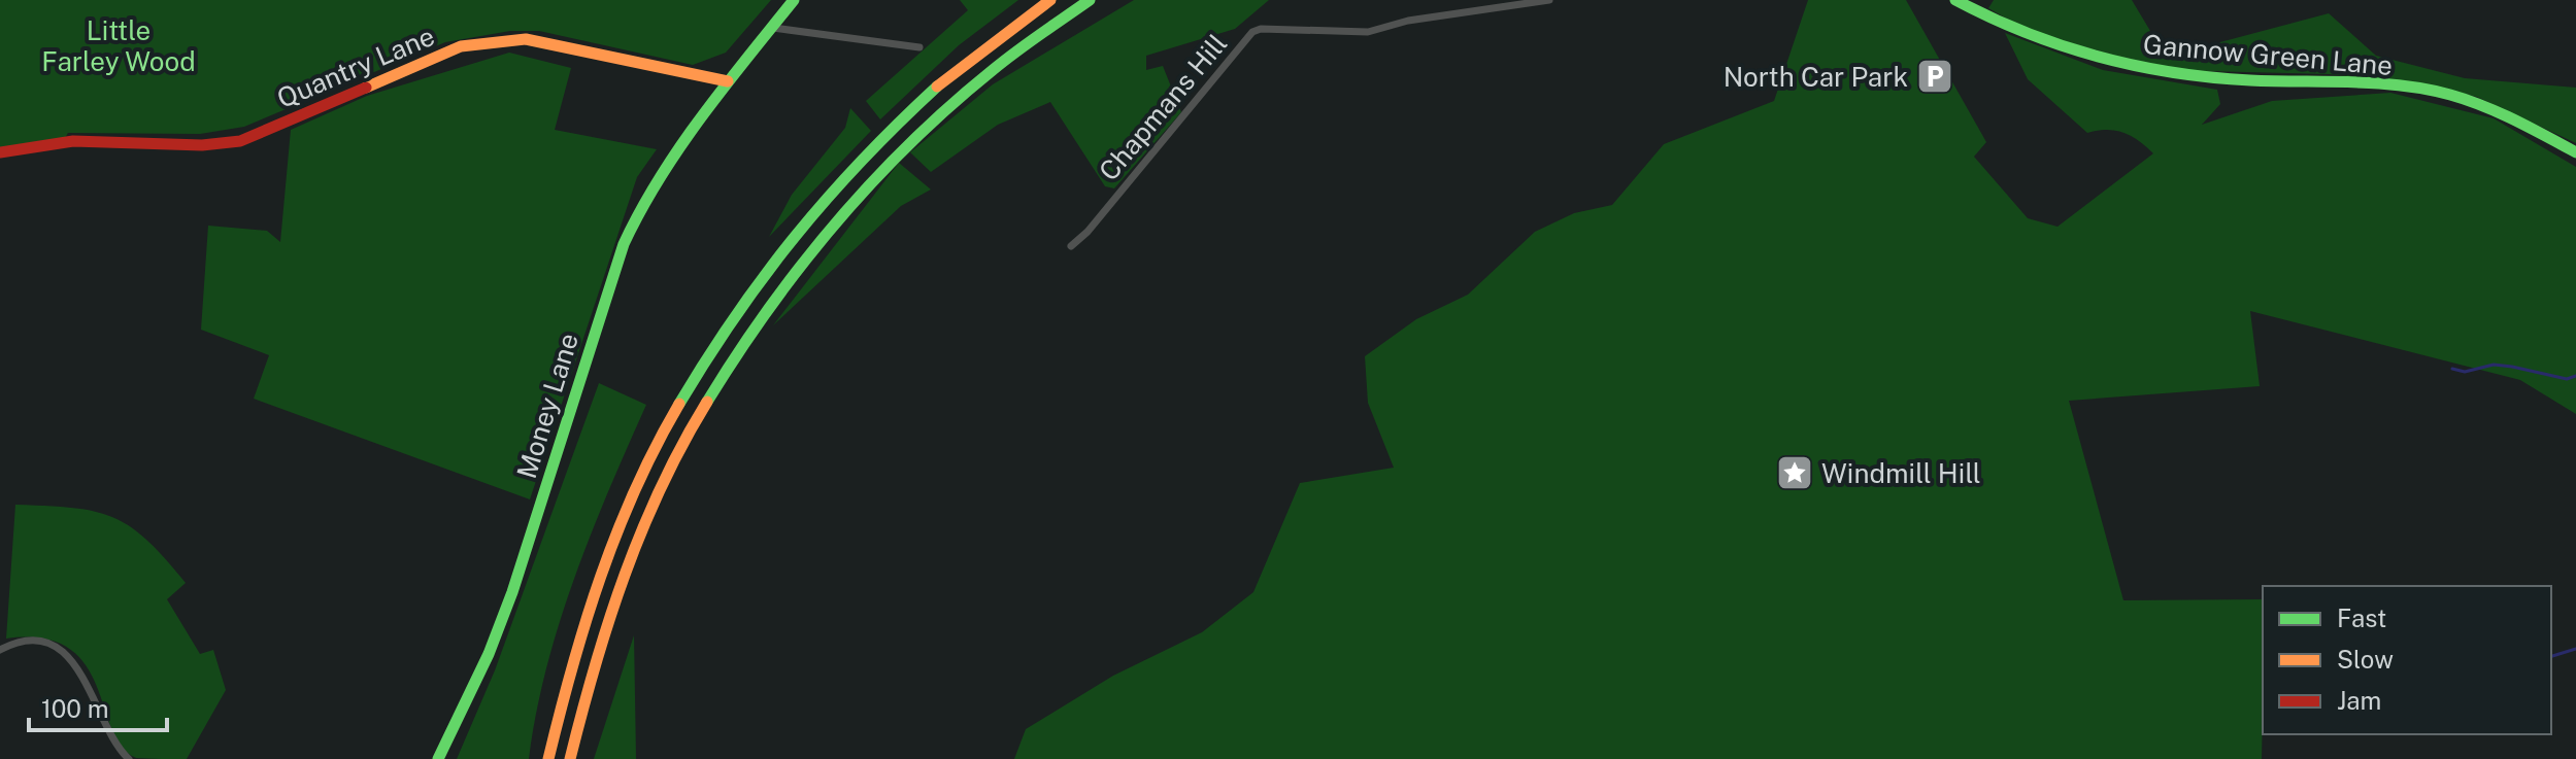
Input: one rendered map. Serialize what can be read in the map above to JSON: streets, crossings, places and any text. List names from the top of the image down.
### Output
{
  "streets": {
    "main road": ["Gannow Green Lane", "Quantry Lane", "Money Lane"],
    "street": ["Chapmans Hill"]
  },
  "crossings": [
    ["Quantry Lane", "Money Lane"]
  ],
  "parks": ["Little Farley Wood"],
  "places": {
    "parking": ["North Car Park"],
    "place": ["Windmill Hill"]
  },
  "legend": ["Fast", "Slow", "Jam"],
  "scale_bar": "100 m"
}
